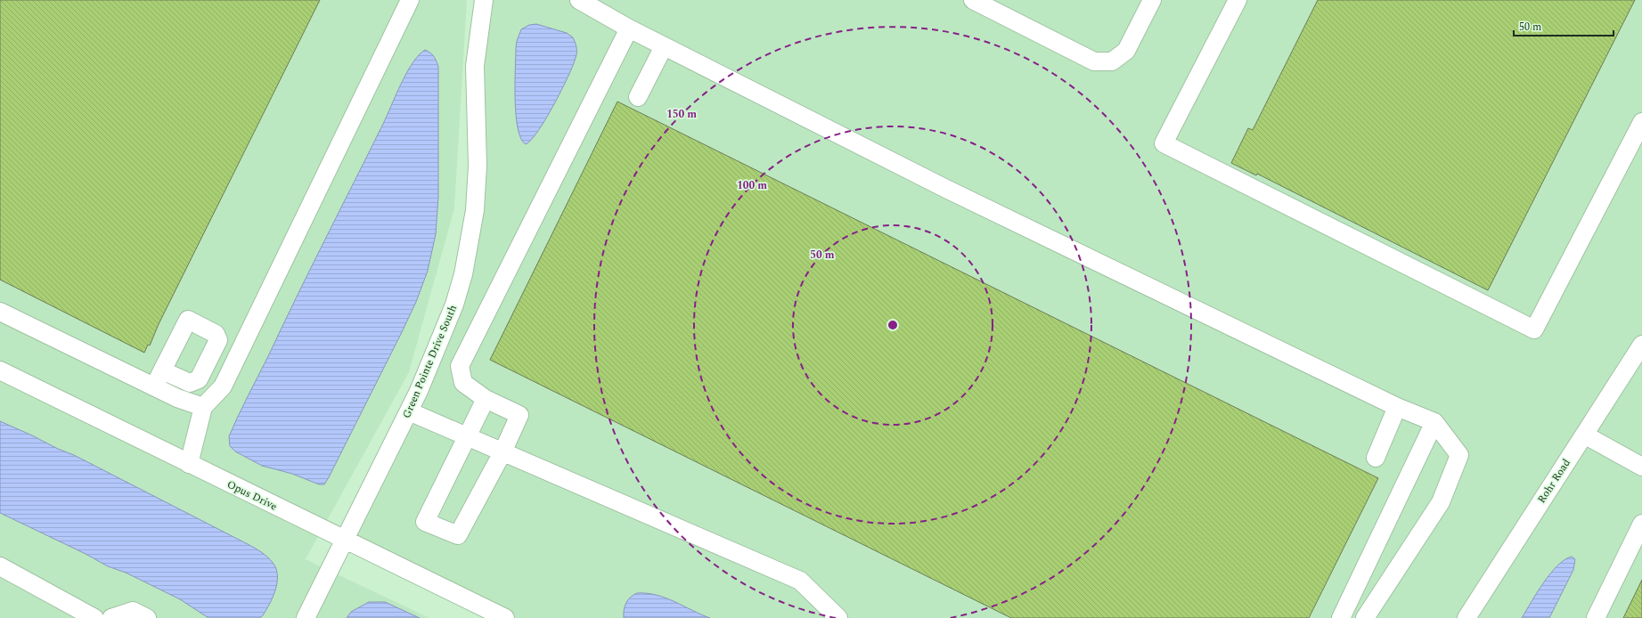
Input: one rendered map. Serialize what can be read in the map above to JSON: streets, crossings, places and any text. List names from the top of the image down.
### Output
{
  "streets": {
    "street": ["Green Pointe Drive South", "Rohr Road", "Opus Drive"]
  },
  "crossings": [
    ["Green Pointe Drive South", "Opus Drive"]
  ],
  "scale_bar": "50 m",
  "rings": ["150 m", "100 m", "50 m"]
}
